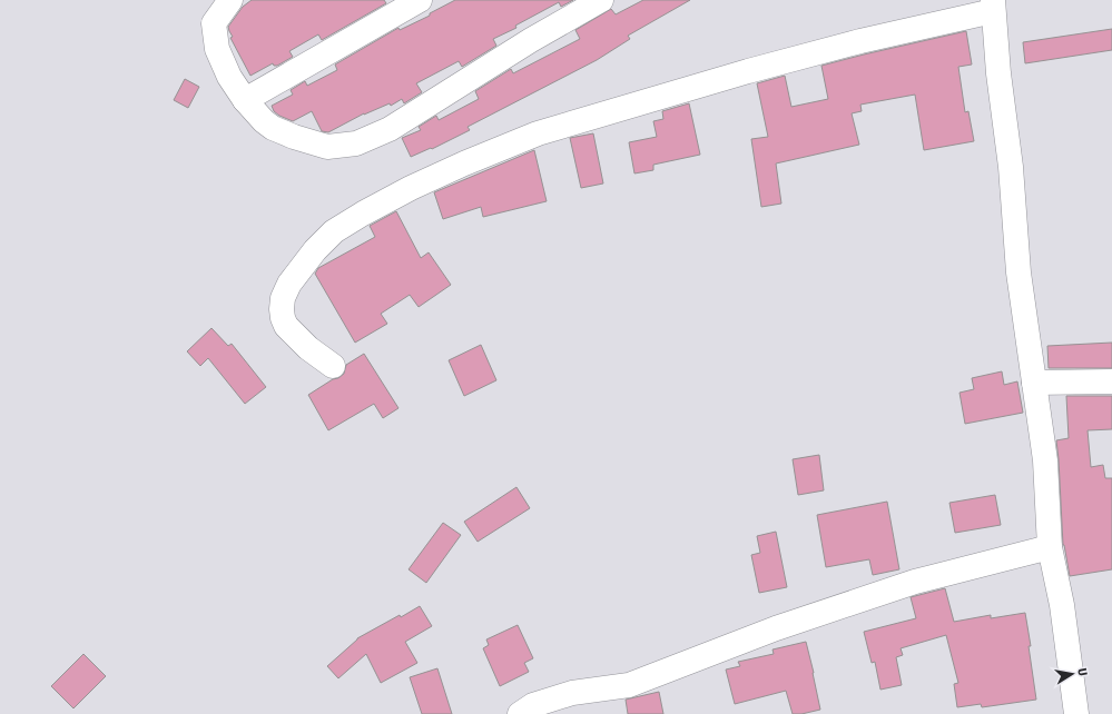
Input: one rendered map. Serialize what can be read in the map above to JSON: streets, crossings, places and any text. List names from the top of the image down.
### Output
{
  "north": "right"
}
